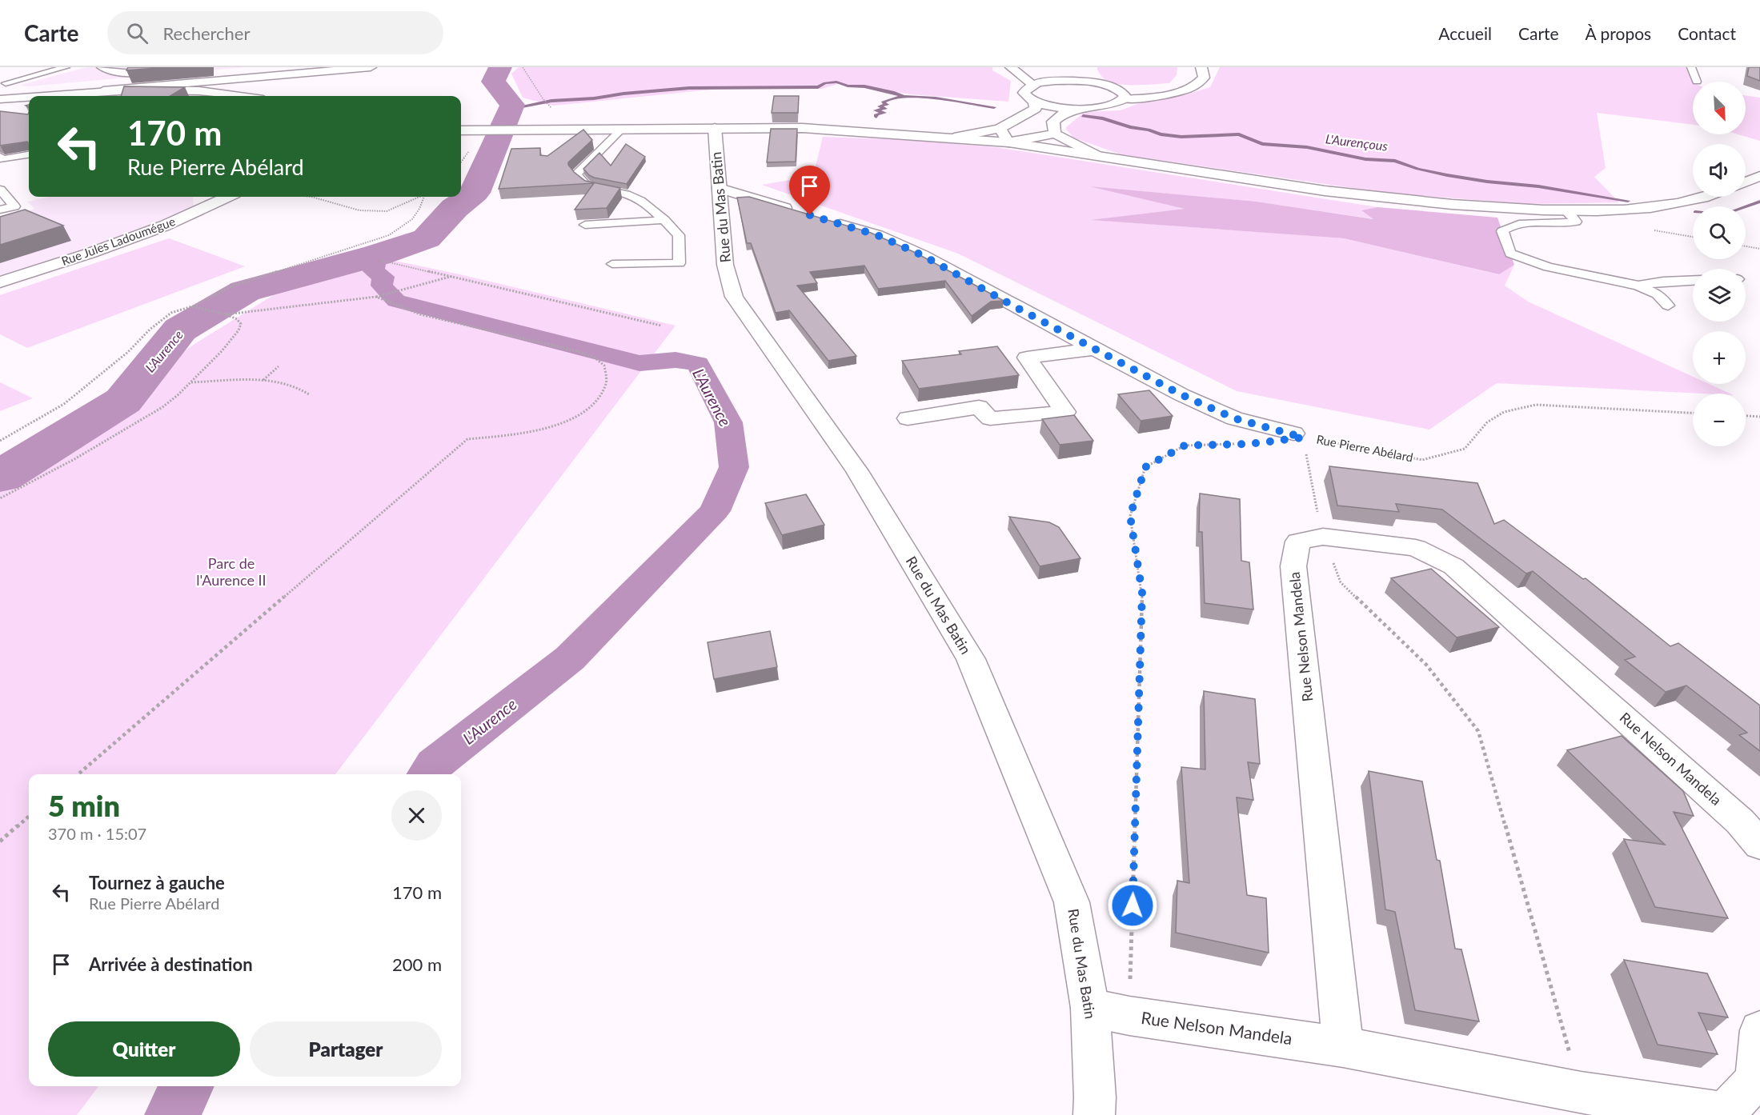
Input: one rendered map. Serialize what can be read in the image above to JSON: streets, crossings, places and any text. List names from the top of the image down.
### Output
{
  "streets": {
    "main road": ["Rue du Mas Batin", "Rue Jules Ladoumégue", "Rue Nelson Mandela"],
    "path": ["Rue Pierre Abélard"]
  },
  "crossings": [
    ["Rue du Mas Batin", "Rue Nelson Mandela"]
  ],
  "water": ["L'Aurençous", "L'Aurence"],
  "parks": ["Parc de l'Aurence II"],
  "north": "bottom right",
  "page": {
    "header": "Carte",
    "search": "Rechercher",
    "nav": [
      "Accueil",
      "Carte",
      "À propos",
      "Contact"
    ],
    "map_buttons": ["+", "−"],
    "turn": ["170 m", "Rue Pierre Abélard"],
    "heading": ["5 min", "370 m · 15:07"],
    "list": [
      {
        "name": "Tournez à gauche",
        "note": "Rue Pierre Abélard",
        "value": "170 m"
      },
      {
        "name": "Arrivée à destination",
        "value": "200 m"
      }
    ],
    "buttons": ["Quitter", "Partager"]
  }
}
